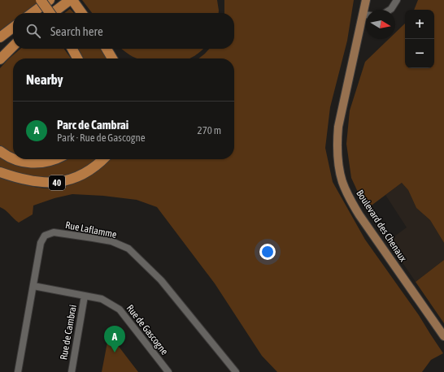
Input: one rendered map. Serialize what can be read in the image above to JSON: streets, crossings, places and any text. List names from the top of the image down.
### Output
{
  "streets": {
    "highway": ["40"],
    "main road": ["Boulevard des Chenaux"],
    "street": ["Rue Laflamme", "Rue de Gascogne", "Rue de Cambrai"]
  },
  "crossings": [
    ["Rue Laflamme", "Rue de Gascogne"],
    ["Rue de Gascogne", "Rue de Cambrai"]
  ],
  "north": "right",
  "page": {
    "map_buttons": ["+", "−"],
    "search": "Search here",
    "heading": "Nearby",
    "list": [
      {
        "mark": "A",
        "name": "Parc de Cambrai",
        "note": "Park · Rue de Gascogne",
        "value": "270 m"
      }
    ],
    "pins": "A"
  }
}
